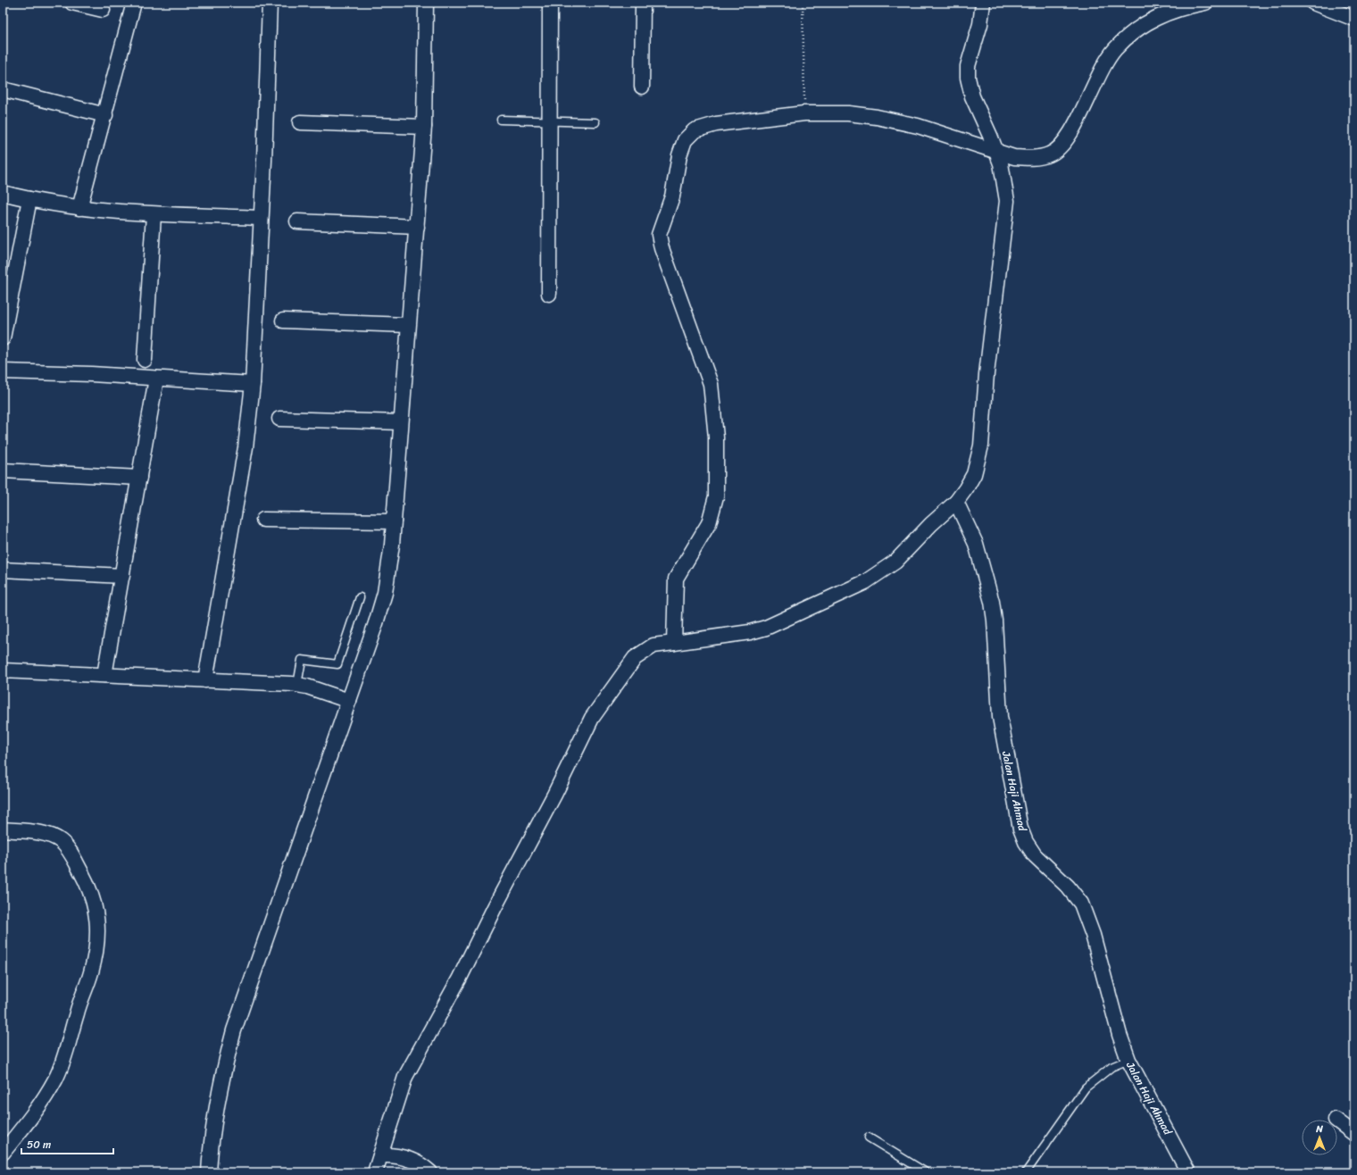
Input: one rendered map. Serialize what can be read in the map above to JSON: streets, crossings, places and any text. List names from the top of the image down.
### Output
{
  "streets": {
    "street": ["Jalan Haji Ahmad"]
  },
  "scale_bar": "50 m",
  "north": "top"
}
